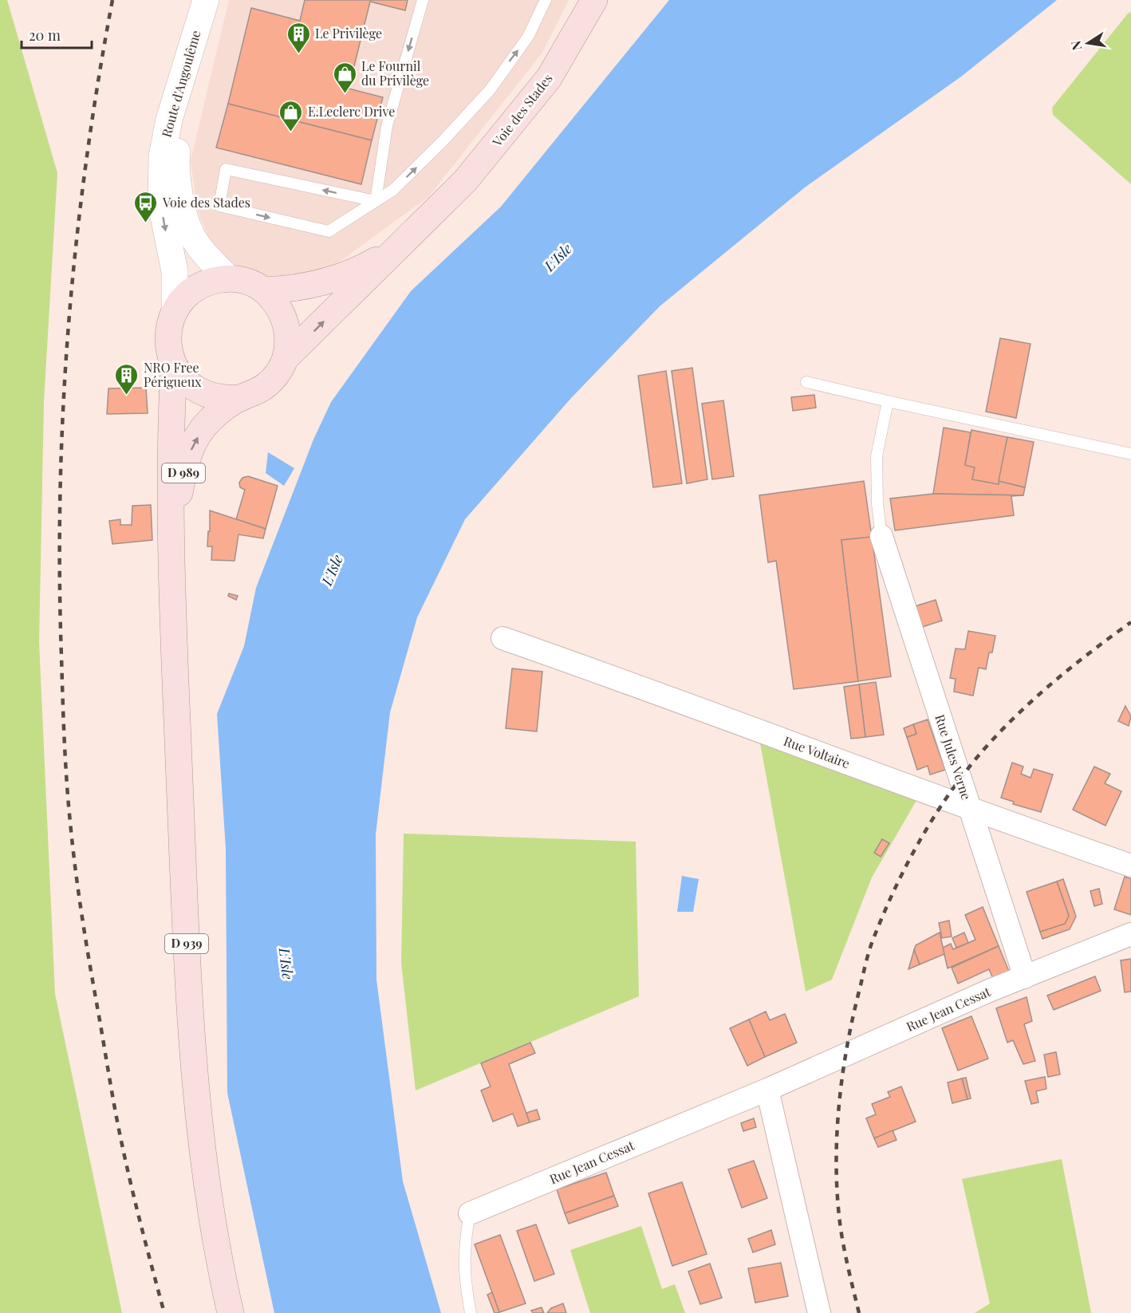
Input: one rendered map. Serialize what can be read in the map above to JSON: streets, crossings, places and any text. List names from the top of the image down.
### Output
{
  "streets": {
    "main road": [
      "Route d'Angoulême",
      "Voie des Stades",
      "D 989",
      "D 939"
    ],
    "street": ["Rue Voltaire", "Rue Jules Verne", "Rue Jean Cessat"]
  },
  "crossings": [
    ["Route d'Angoulême", "Voie des Stades"],
    ["Route d'Angoulême", "D 989"],
    ["Route d'Angoulême", "D 939"],
    ["Voie des Stades", "D 989"],
    ["Voie des Stades", "D 939"],
    ["D 989", "D 939"],
    ["Rue Voltaire", "Rue Jules Verne"],
    ["Rue Jules Verne", "Rue Jean Cessat"]
  ],
  "water": ["L'Isle"],
  "places": {
    "building": ["Le Privilège", "NRO Free Périgueux"],
    "shop": ["Le Fournil du Privilège", "E.Leclerc Drive"],
    "bus stop": ["Voie des Stades"]
  },
  "scale_bar": "20 m",
  "north": "left"
}
